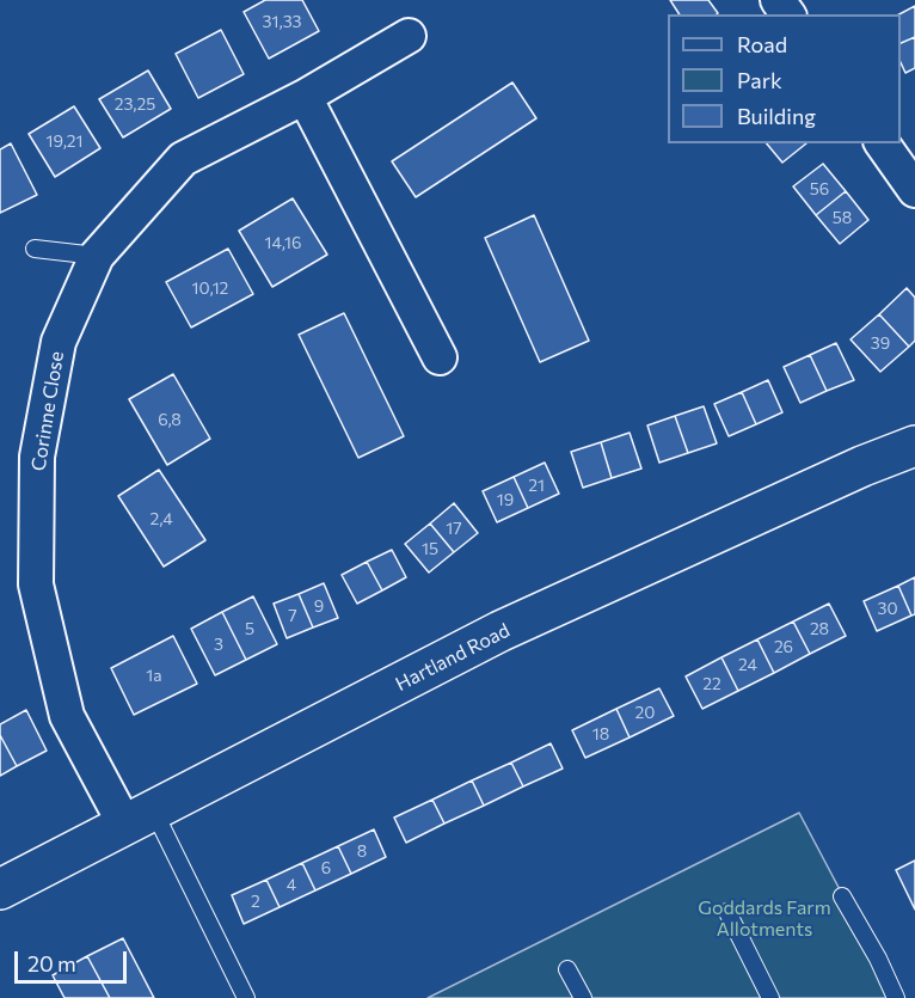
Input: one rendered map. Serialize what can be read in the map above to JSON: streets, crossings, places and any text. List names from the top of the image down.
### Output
{
  "streets": {
    "street": ["Corinne Close", "Hartland Road"]
  },
  "crossings": [
    ["Corinne Close", "Hartland Road"]
  ],
  "parks": ["Goddards Farm Allotments"],
  "house_numbers": [
    "31,33",
    "23,25",
    "19,21",
    "56",
    "58",
    "14,16",
    "10,12",
    "39",
    "6,8",
    "21",
    "19",
    "2,4",
    "17",
    "15",
    "9",
    "30",
    "7",
    "5",
    "28",
    "3",
    "26",
    "24",
    "1a",
    "22",
    "20",
    "18",
    "8",
    "6",
    "4",
    "2"
  ],
  "legend": ["Road", "Park", "Building"],
  "scale_bar": "20 m"
}
